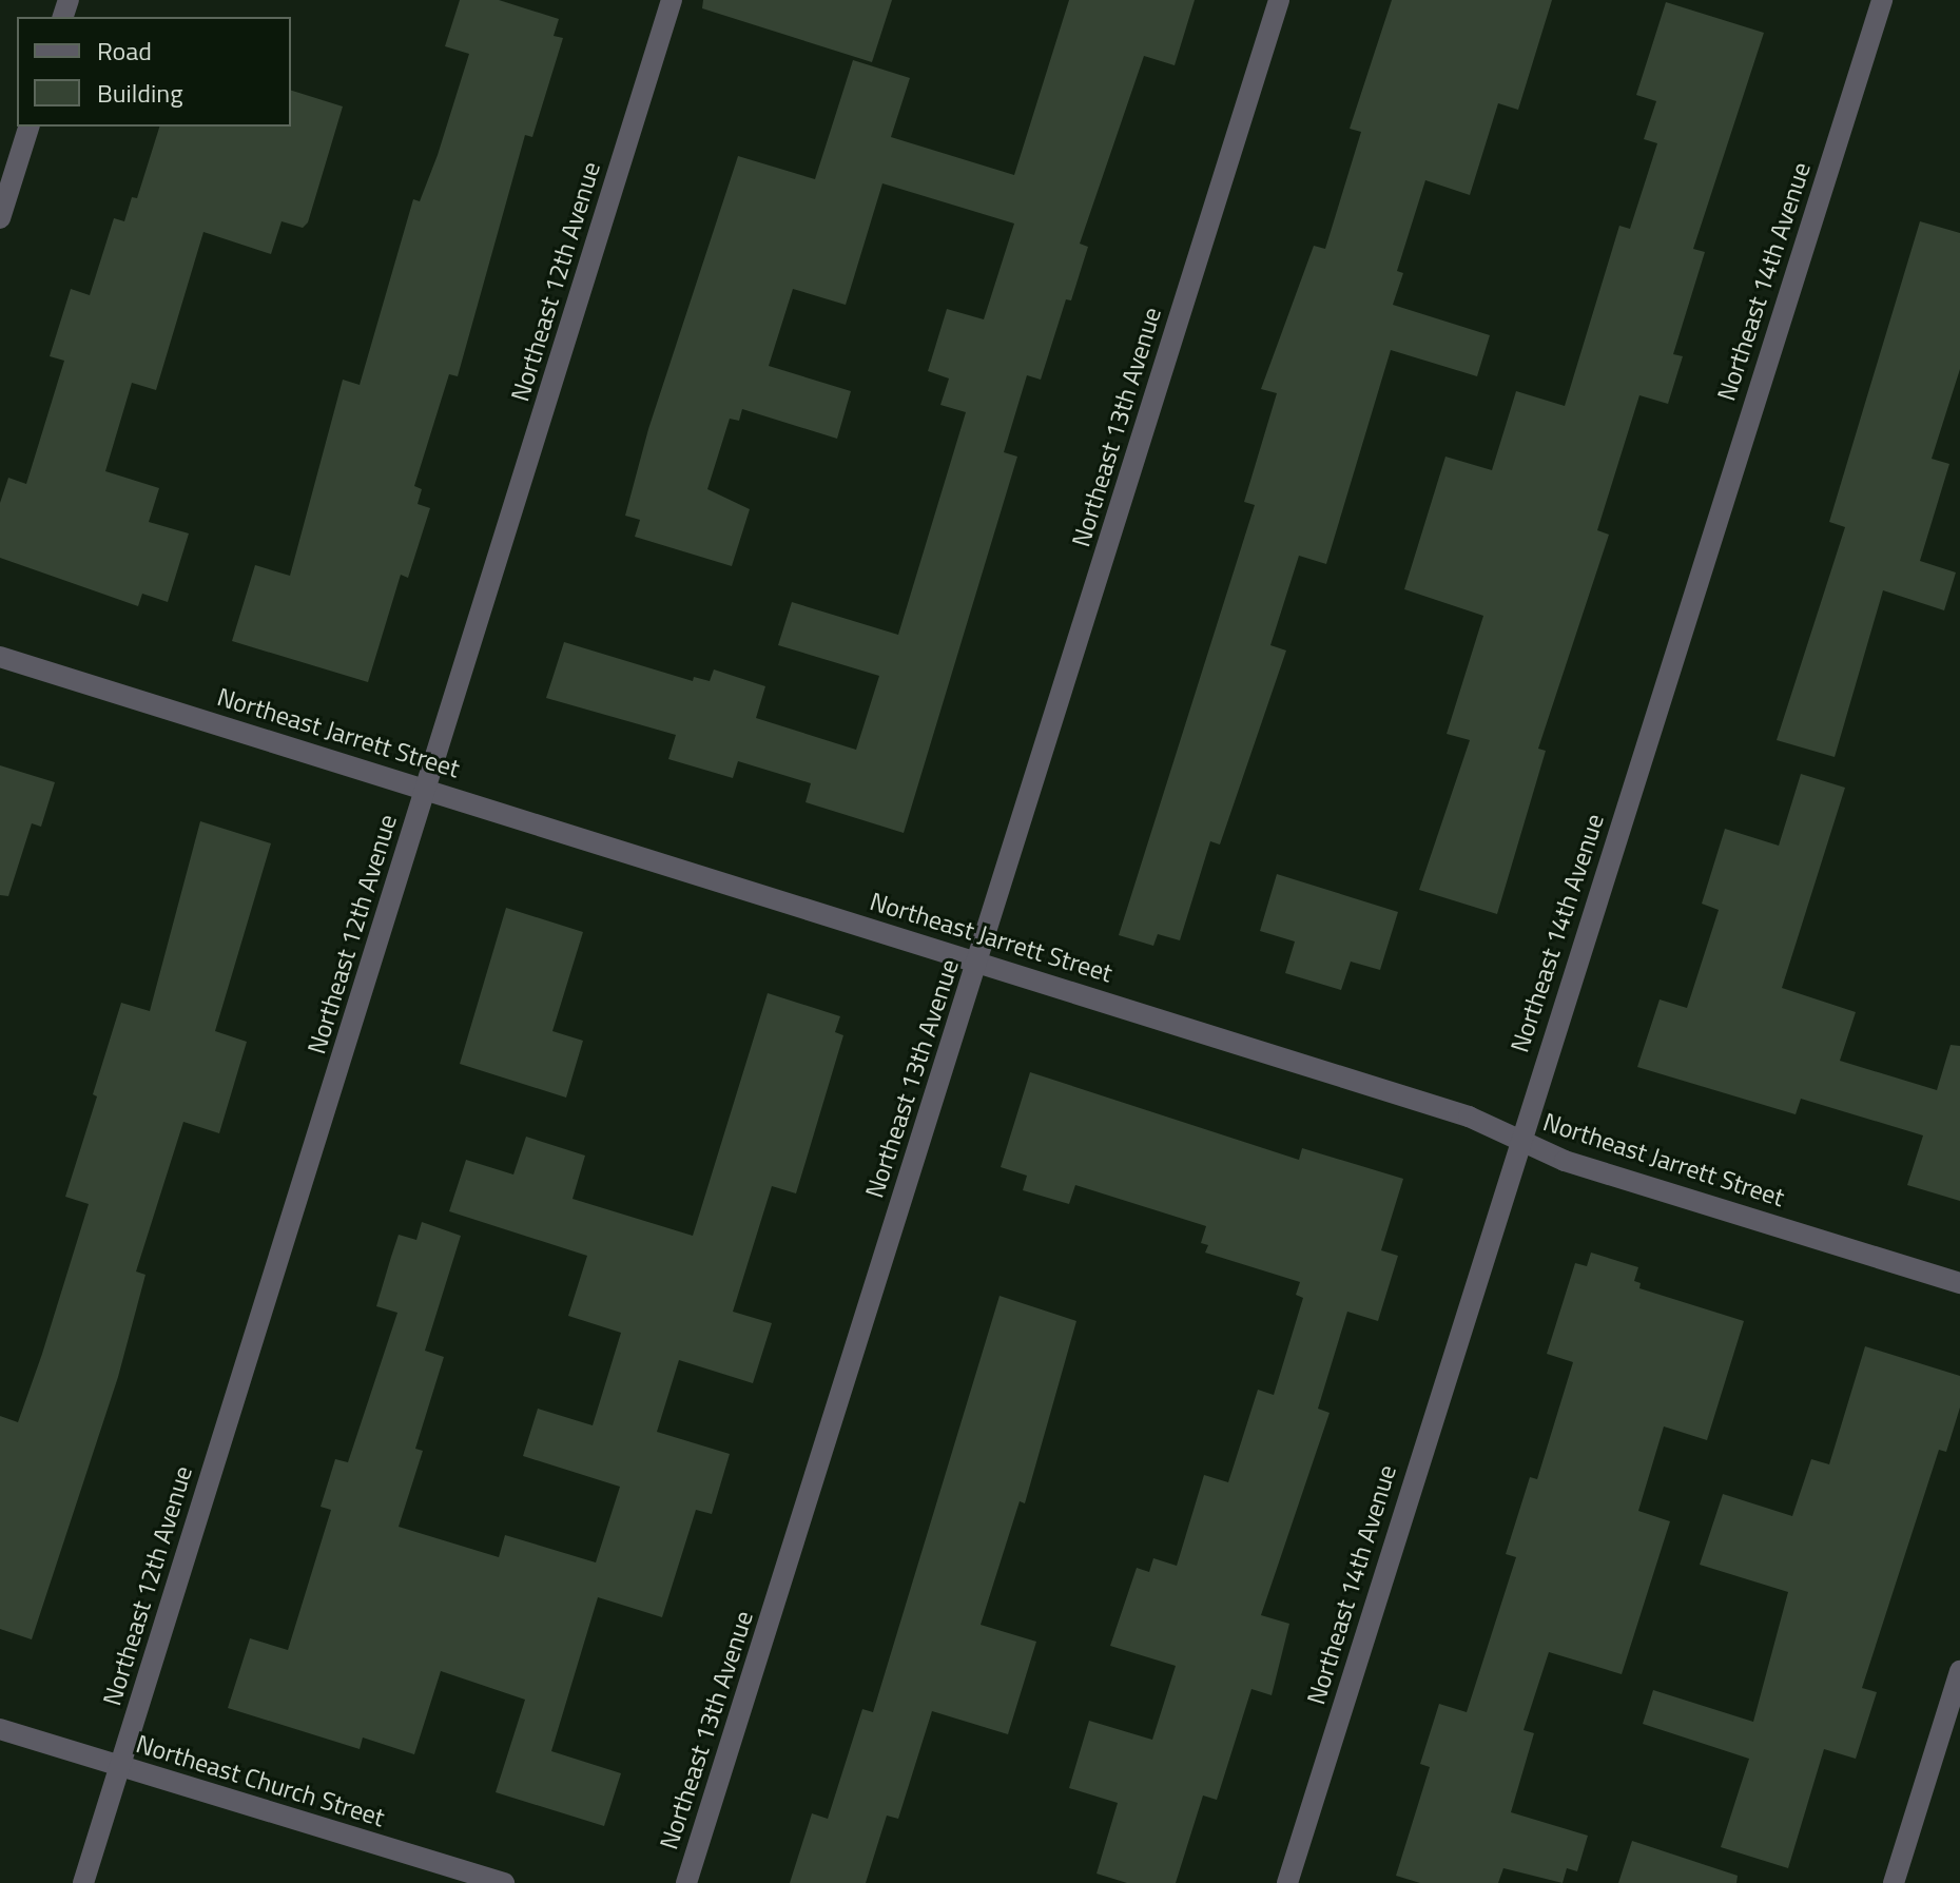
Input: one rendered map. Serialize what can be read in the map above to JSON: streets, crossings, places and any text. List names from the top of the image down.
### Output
{
  "streets": {
    "street": [
      "Northeast 12th Avenue",
      "Northeast 14th Avenue",
      "Northeast 13th Avenue",
      "Northeast Jarrett Street",
      "Northeast Church Street"
    ]
  },
  "crossings": [
    ["Northeast 12th Avenue", "Northeast Jarrett Street"],
    ["Northeast 12th Avenue", "Northeast Church Street"],
    ["Northeast 14th Avenue", "Northeast Jarrett Street"],
    ["Northeast 13th Avenue", "Northeast Jarrett Street"]
  ],
  "legend": ["Road", "Building"]
}
